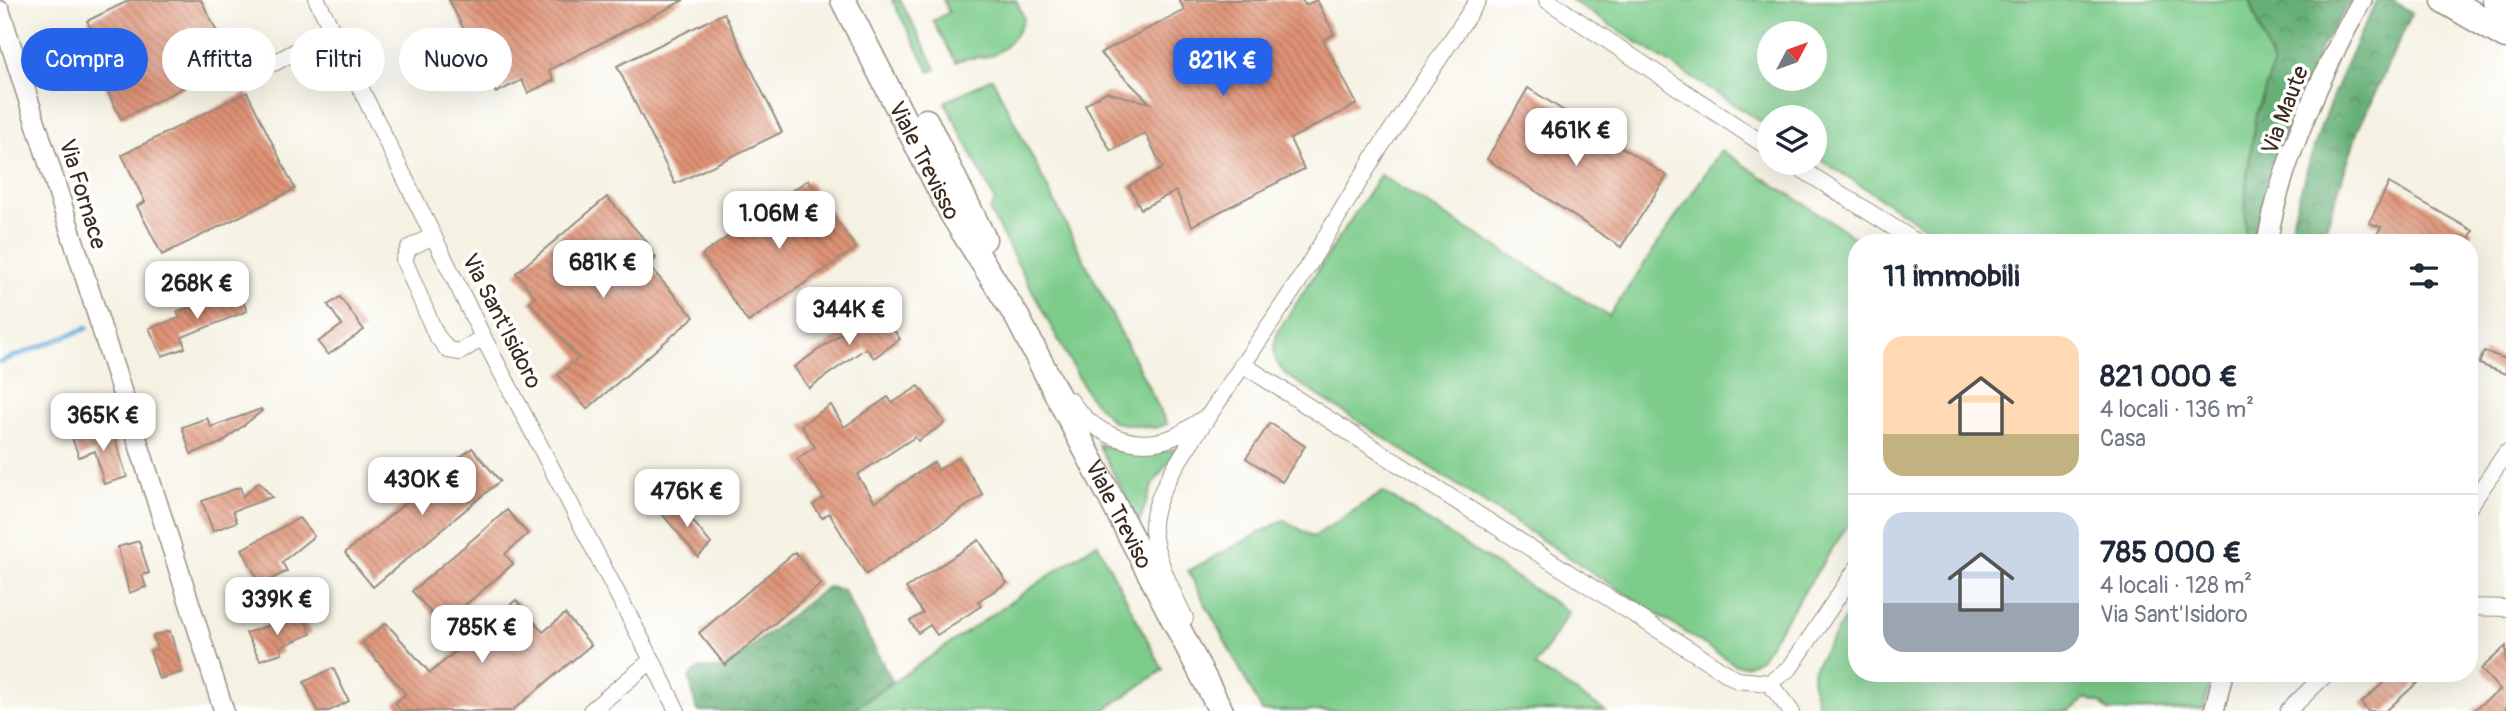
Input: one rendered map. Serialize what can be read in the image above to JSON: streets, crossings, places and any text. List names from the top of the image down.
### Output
{
  "streets": {
    "main road": ["Viale Trevisso", "Viale Treviso"],
    "street": ["Via Maute", "Via Fornace", "Via Sant'Isidoro"]
  },
  "crossings": [
    ["Viale Trevisso", "Viale Treviso"]
  ],
  "north": "top right",
  "page": {
    "chip": [
      "Compra",
      "Affitta",
      "Filtri",
      "Nuovo"
    ],
    "price": [
      "821K €",
      "461K €",
      "1.06M €",
      "681K €",
      "268K €",
      "344K €",
      "365K €",
      "430K €",
      "476K €",
      "339K €",
      "785K €"
    ],
    "heading": "11 immobili",
    "list": [
      {
        "name": "821 000 €",
        "note": "4 locali · 136 m² · Casa"
      },
      {
        "name": "785 000 €",
        "note": "4 locali · 128 m² · Via Sant'Isidoro"
      }
    ]
  }
}
